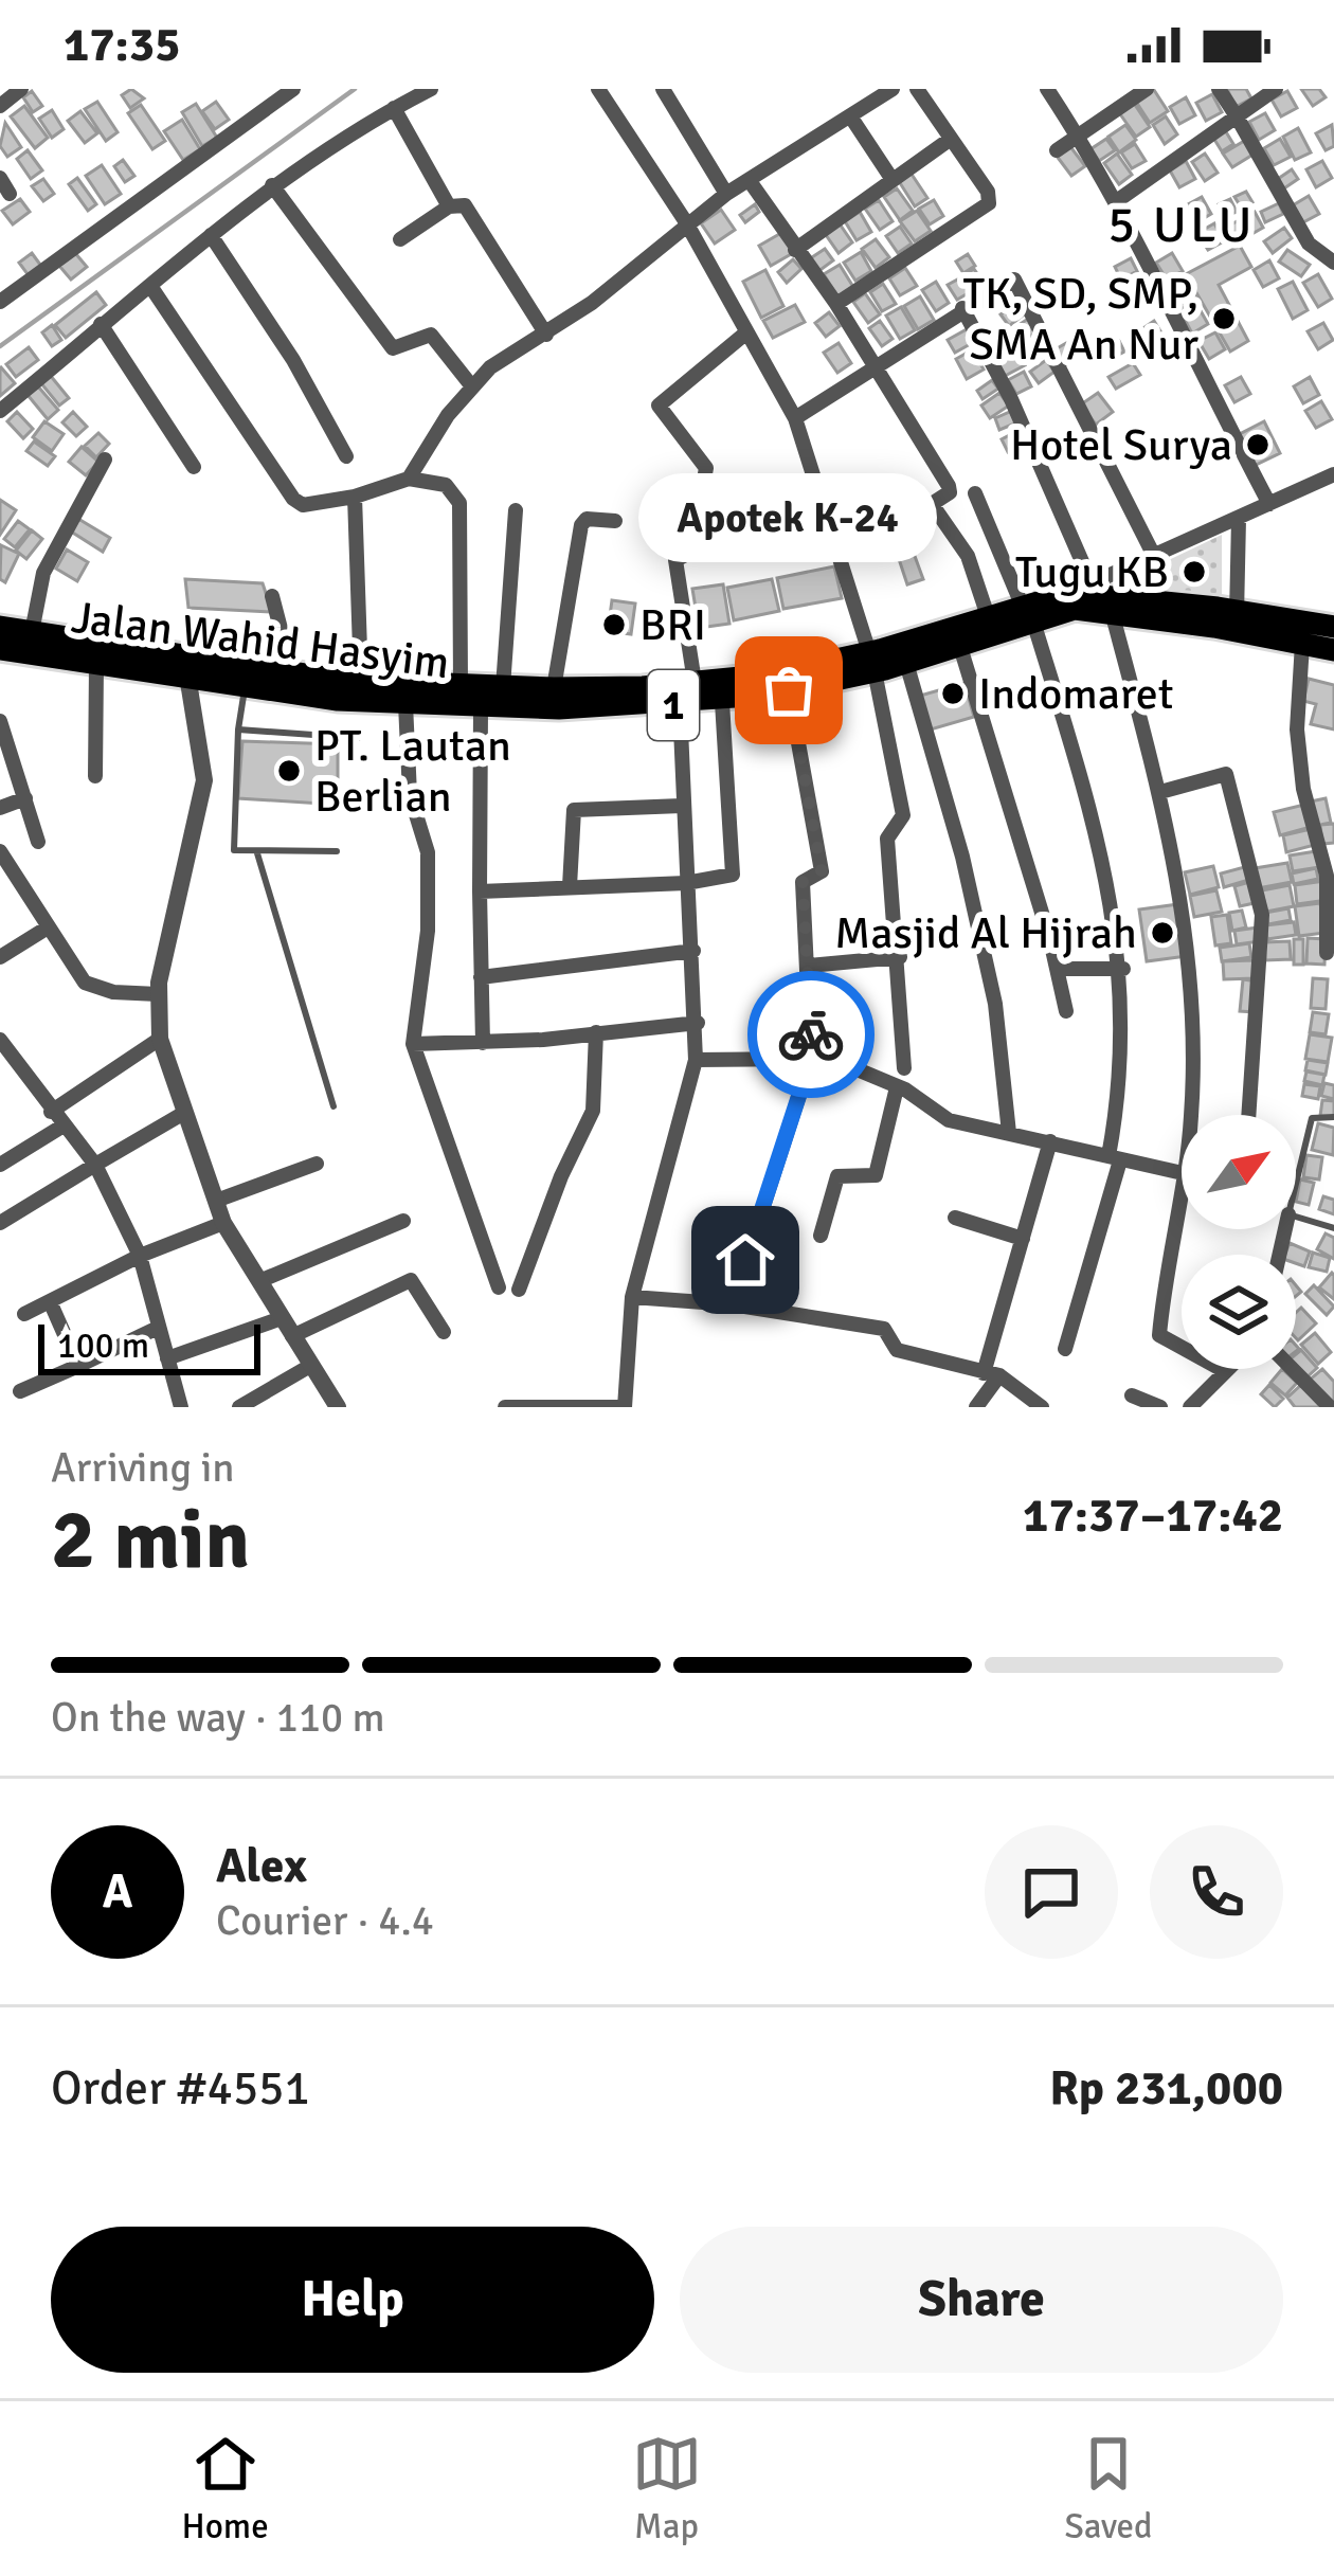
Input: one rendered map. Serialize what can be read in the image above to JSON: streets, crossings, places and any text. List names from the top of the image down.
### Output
{
  "streets": {
    "highway": ["Jalan Wahid Hasyim", "1"]
  },
  "districts": ["5 ULU"],
  "places": [
    "TK, SD, SMP, SMA An Nur",
    "Hotel Surya",
    "Tugu KB",
    "BRI",
    "Apotek K-24",
    "Indomaret",
    "PT. Lautan Berlian",
    "Masjid Al Hijrah"
  ],
  "scale_bar": "100 m",
  "north": "top right",
  "page": {
    "status": "17:35",
    "bubble": "Apotek K-24",
    "scale": "100 m",
    "heading": ["2 min", "Arriving in", "17:37–17:42"],
    "panel": [
      "Alex",
      "Courier · 4.4",
      "Order #4551",
      "Rp 231,000"
    ],
    "bar": "On the way · 110 m",
    "round": "A",
    "buttons": ["Help", "Share"],
    "tabs": ["Home", "Map", "Saved"]
  }
}
